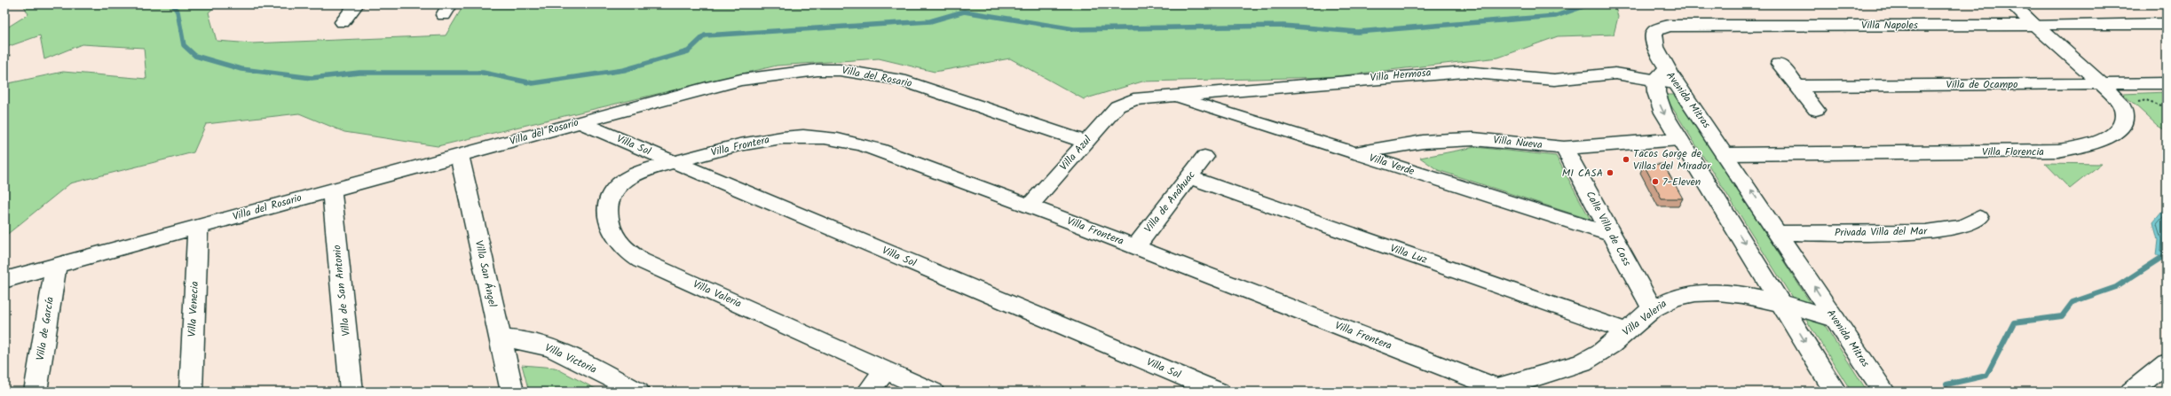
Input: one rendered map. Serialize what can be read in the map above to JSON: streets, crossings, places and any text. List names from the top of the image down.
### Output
{
  "streets": {
    "street": [
      "Villa Napoles",
      "Villa Hermosa",
      "Villa del Rosario",
      "Villa de Ocampo",
      "Avenida Mitras",
      "Villa Nueva",
      "Villa Sol",
      "Villa Frontera",
      "Villa Florencia",
      "Villa Azul",
      "Villa Verde",
      "Villa de Anáhuac",
      "Calle Villa de Coss",
      "Privada Villa del Mar",
      "Villa Luz",
      "Villa San Ángel",
      "Villa de San Antonio",
      "Villa Valeria",
      "Villa Venecia",
      "Villa de García",
      "Villa Victoria"
    ]
  },
  "crossings": [
    ["Villa Napoles", "Villa Hermosa"],
    ["Villa Napoles", "Avenida Mitras"],
    ["Villa Hermosa", "Avenida Mitras"],
    ["Villa Hermosa", "Villa Azul"],
    ["Villa Hermosa", "Villa Verde"],
    ["Villa del Rosario", "Villa Sol"],
    ["Villa del Rosario", "Villa Azul"],
    ["Villa del Rosario", "Villa San Ángel"],
    ["Villa del Rosario", "Villa de San Antonio"],
    ["Villa del Rosario", "Villa Venecia"],
    ["Villa del Rosario", "Villa de García"],
    ["Avenida Mitras", "Villa Nueva"],
    ["Avenida Mitras", "Villa Florencia"],
    ["Avenida Mitras", "Privada Villa del Mar"],
    ["Avenida Mitras", "Villa Valeria"],
    ["Villa Nueva", "Villa Verde"],
    ["Villa Nueva", "Calle Villa de Coss"],
    ["Villa Sol", "Villa Frontera"],
    ["Villa Sol", "Villa Valeria"],
    ["Villa Frontera", "Villa Azul"],
    ["Villa Frontera", "Villa de Anáhuac"],
    ["Villa Frontera", "Villa Valeria"],
    ["Villa Verde", "Calle Villa de Coss"],
    ["Villa de Anáhuac", "Villa Luz"],
    ["Calle Villa de Coss", "Villa Valeria"],
    ["Villa Luz", "Villa Valeria"],
    ["Villa San Ángel", "Villa Victoria"]
  ],
  "places": ["Tacos Gorge de Villas del Mirador", "MI CASA", "7-Eleven"]
}
